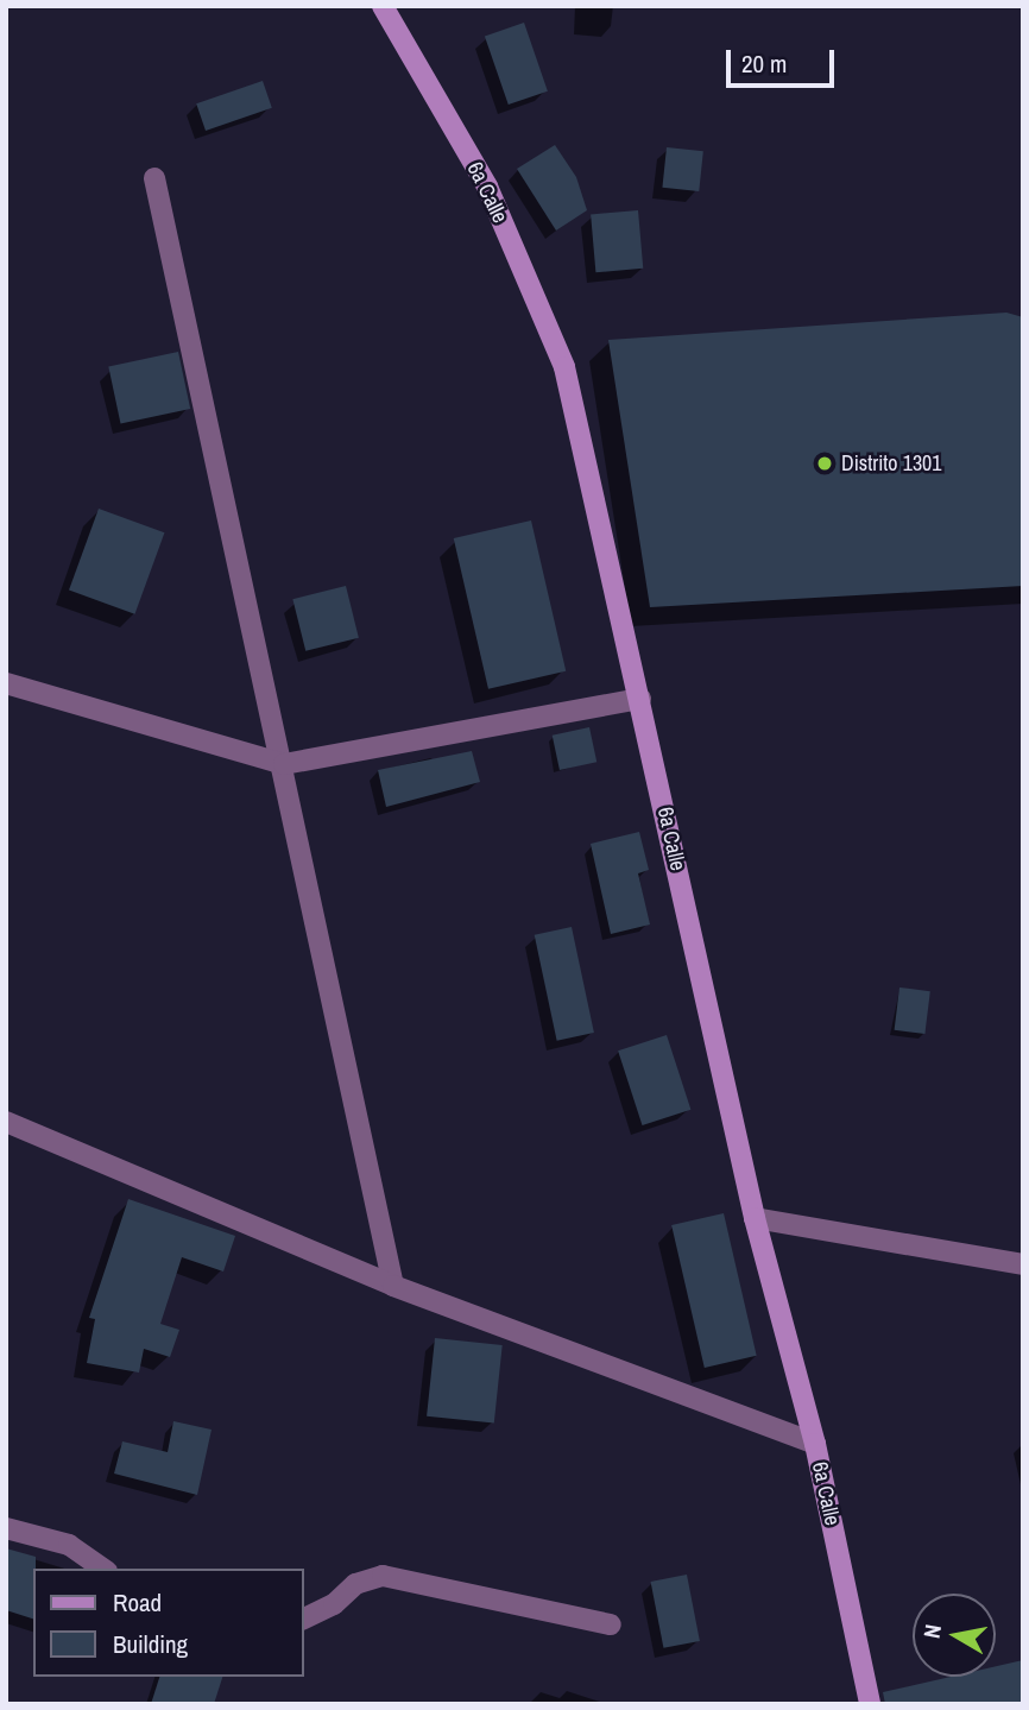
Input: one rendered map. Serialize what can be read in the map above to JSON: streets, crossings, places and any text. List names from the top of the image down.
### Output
{
  "streets": {
    "main road": ["6a Calle"]
  },
  "places": ["Distrito 1301"],
  "legend": ["Road", "Building"],
  "scale_bar": "20 m",
  "north": "left"
}
